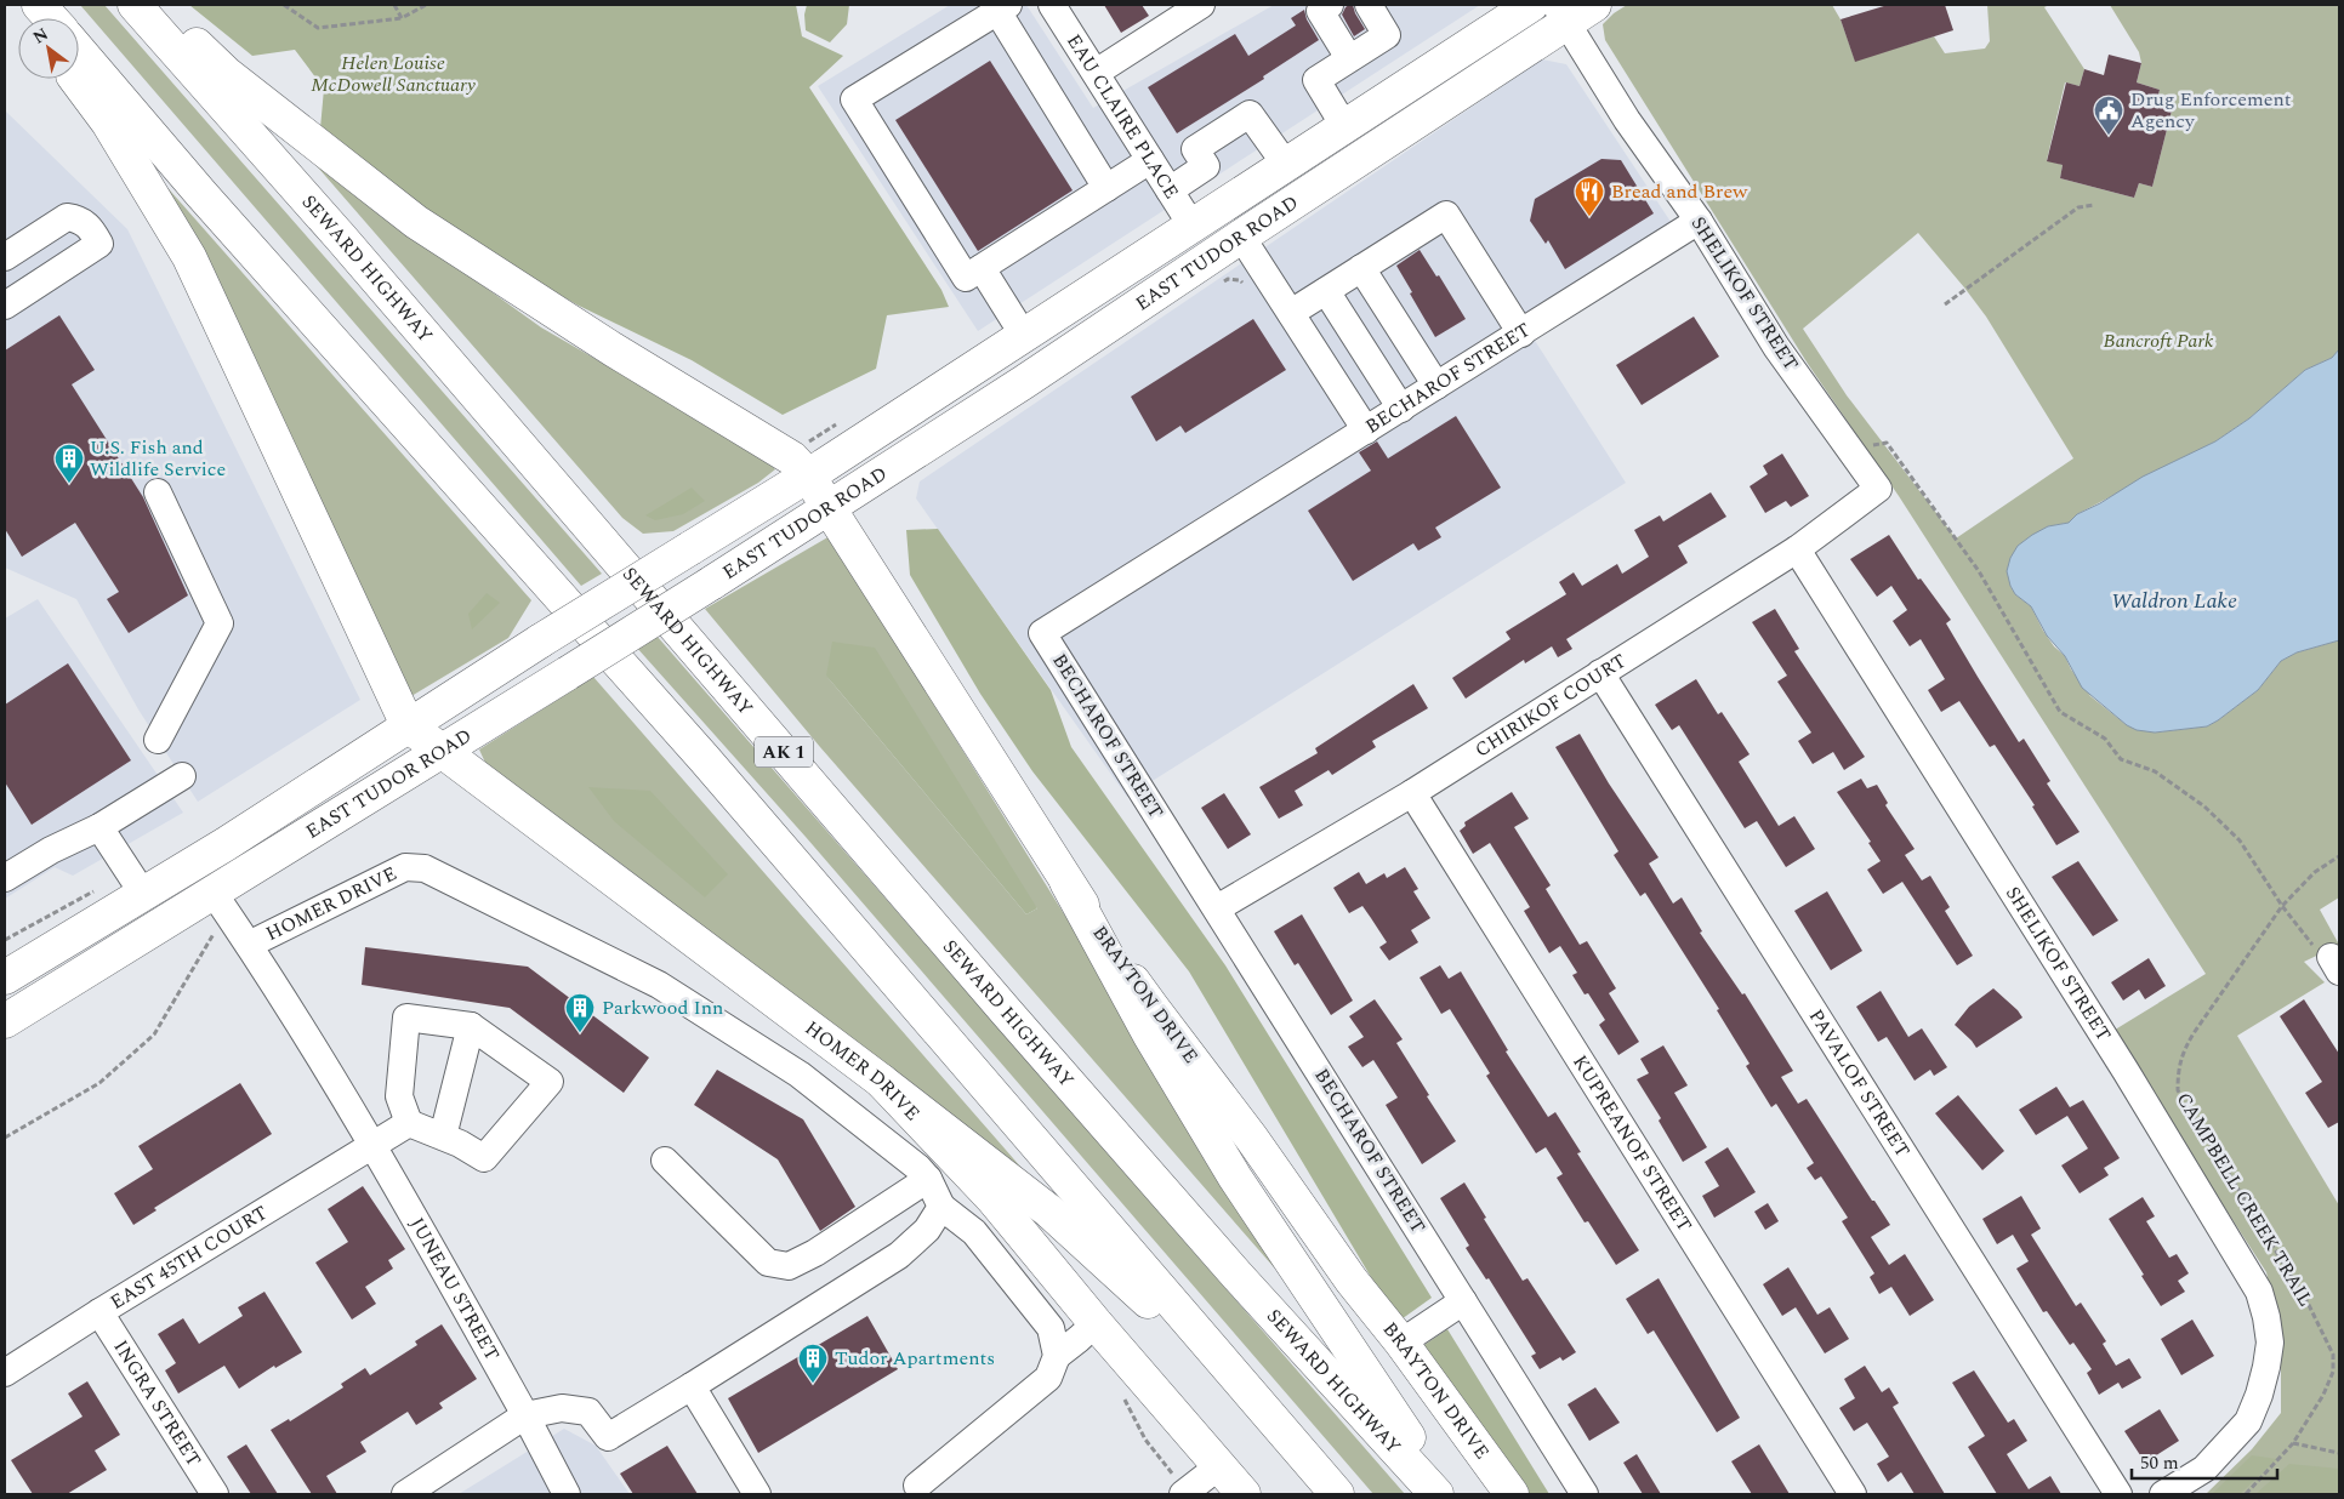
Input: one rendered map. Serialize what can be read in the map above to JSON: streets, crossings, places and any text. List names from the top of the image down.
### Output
{
  "streets": {
    "main road": [
      "EAST TUDOR ROAD",
      "SEWARD HIGHWAY",
      "AK 1",
      "HOMER DRIVE",
      "BRAYTON DRIVE"
    ],
    "street": [
      "EAU CLAIRE PLACE",
      "SHELIKOF STREET",
      "BECHAROF STREET",
      "CHIRIKOF COURT",
      "PAVALOF STREET",
      "KUPREANOF STREET",
      "EAST 45TH COURT",
      "JUNEAU STREET",
      "INGRA STREET"
    ],
    "path": ["CAMPBELL CREEK TRAIL"]
  },
  "crossings": [
    ["EAU CLAIRE PLACE", "EAST TUDOR ROAD"],
    ["EAST TUDOR ROAD", "SHELIKOF STREET"],
    ["EAST TUDOR ROAD", "HOMER DRIVE"],
    ["EAST TUDOR ROAD", "BRAYTON DRIVE"],
    ["EAST TUDOR ROAD", "JUNEAU STREET"],
    ["SHELIKOF STREET", "BECHAROF STREET"],
    ["SHELIKOF STREET", "CHIRIKOF COURT"],
    ["BECHAROF STREET", "CHIRIKOF COURT"],
    ["CHIRIKOF COURT", "PAVALOF STREET"],
    ["CHIRIKOF COURT", "KUPREANOF STREET"],
    ["HOMER DRIVE", "JUNEAU STREET"],
    ["EAST 45TH COURT", "JUNEAU STREET"],
    ["EAST 45TH COURT", "INGRA STREET"]
  ],
  "water": ["Waldron Lake"],
  "parks": ["Helen Louise McDowell Sanctuary", "Bancroft Park"],
  "places": {
    "public building": ["Drug Enforcement Agency"],
    "restaurant": ["Bread and Brew"],
    "building": ["U.S. Fish and Wildlife Service", "Parkwood Inn", "Tudor Apartments"]
  },
  "scale_bar": "50 m",
  "north": "top left"
}
